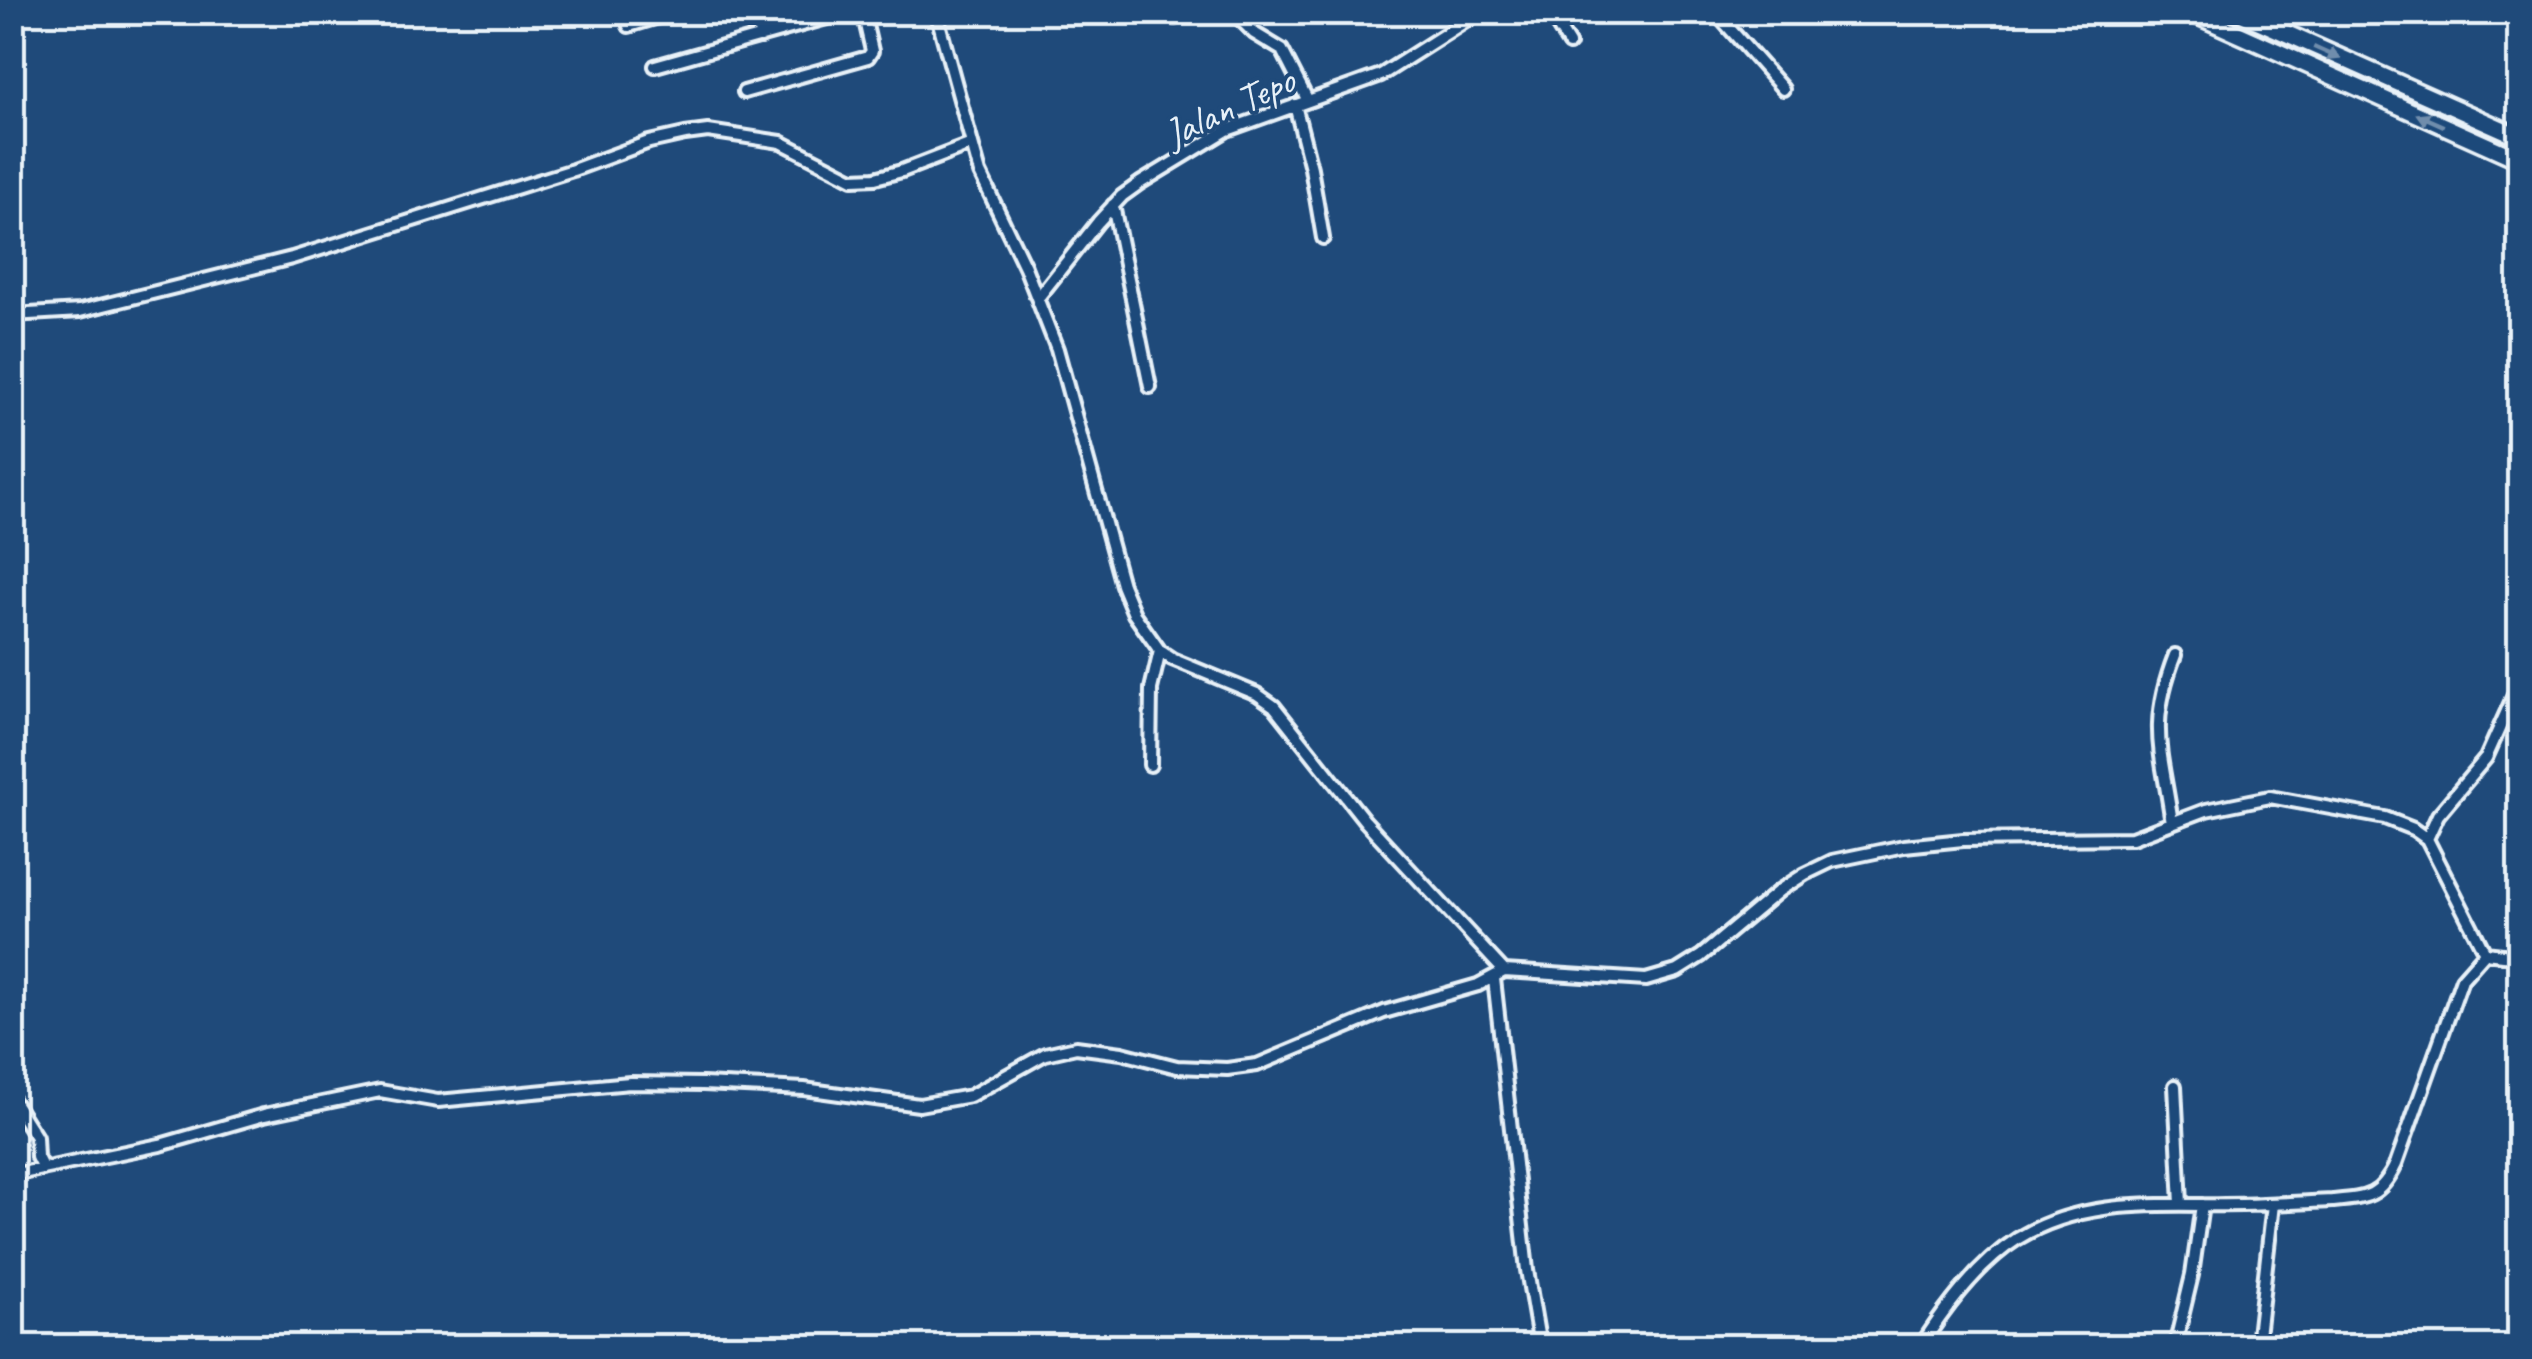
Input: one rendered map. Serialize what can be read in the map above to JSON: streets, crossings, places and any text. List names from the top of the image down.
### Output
{
  "streets": {
    "street": ["Jalan Tepo"]
  }
}
